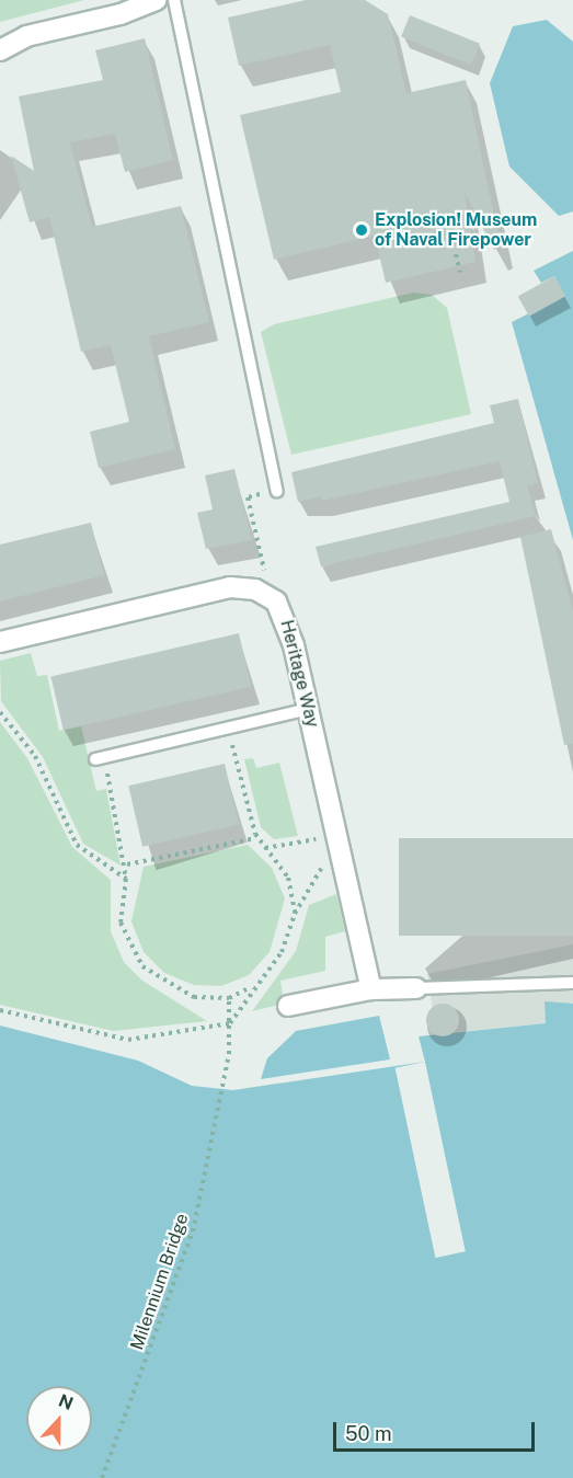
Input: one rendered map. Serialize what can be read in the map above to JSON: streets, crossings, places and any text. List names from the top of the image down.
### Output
{
  "streets": {
    "street": ["Heritage Way"],
    "path": ["Milennium Bridge"]
  },
  "places": ["Explosion! Museum of Naval Firepower"],
  "scale_bar": "50 m",
  "north": "top"
}
